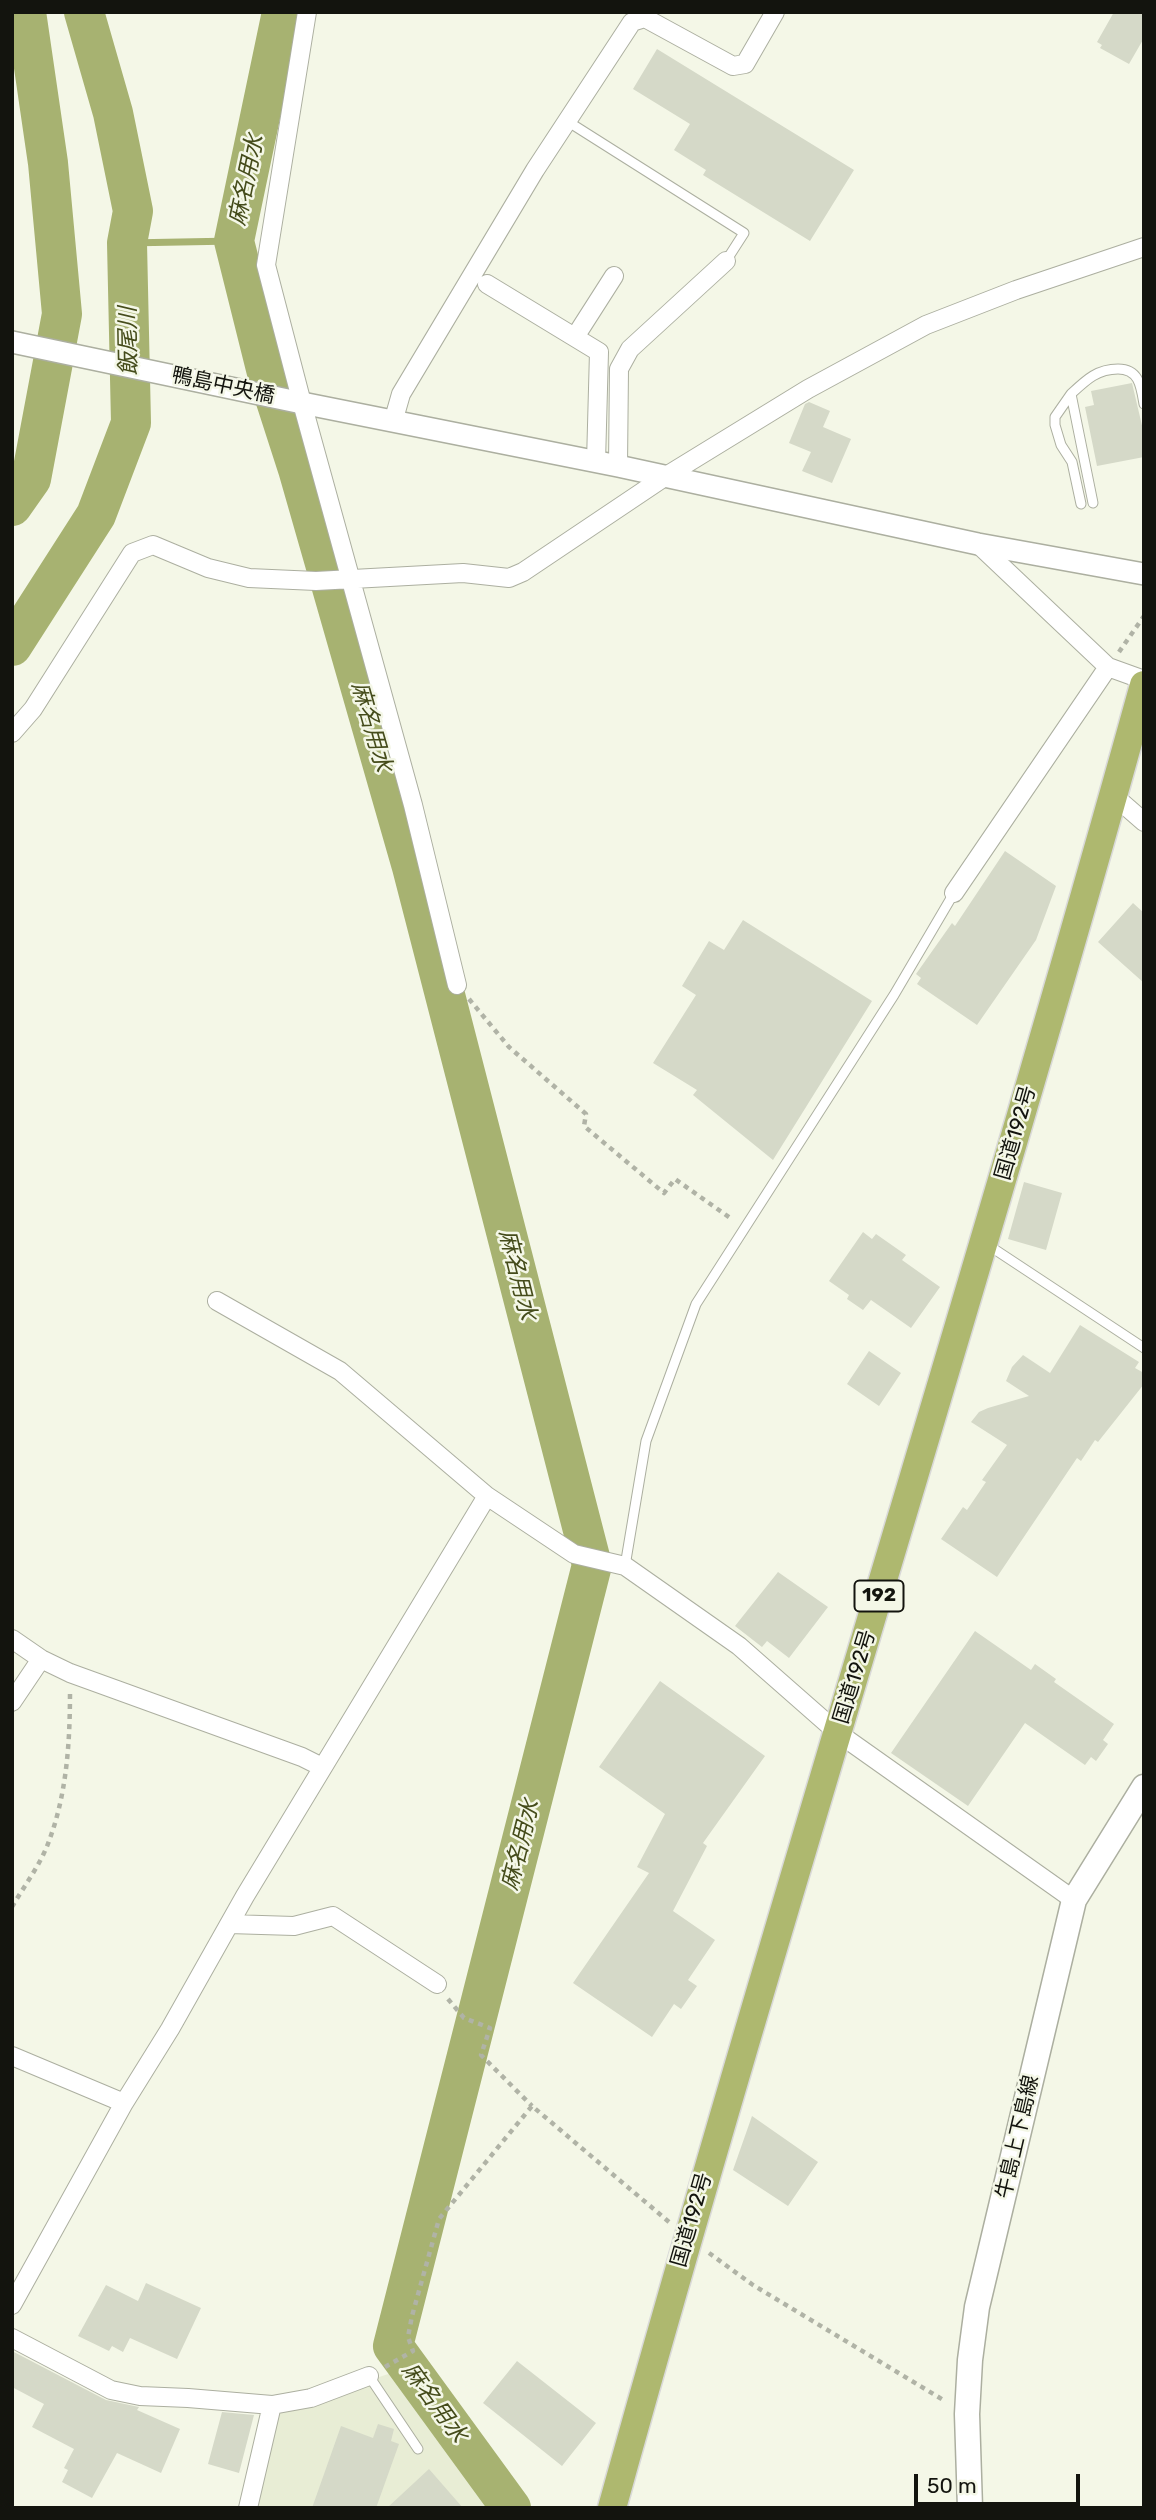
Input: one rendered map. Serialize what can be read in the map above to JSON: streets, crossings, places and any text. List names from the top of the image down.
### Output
{
  "streets": {
    "highway": ["国道192号", "192"],
    "main road": ["牛島上下島線"],
    "street": ["鴨島中央橋"]
  },
  "water": ["麻名用水", "飯尾川"],
  "scale_bar": "50 m"
}
